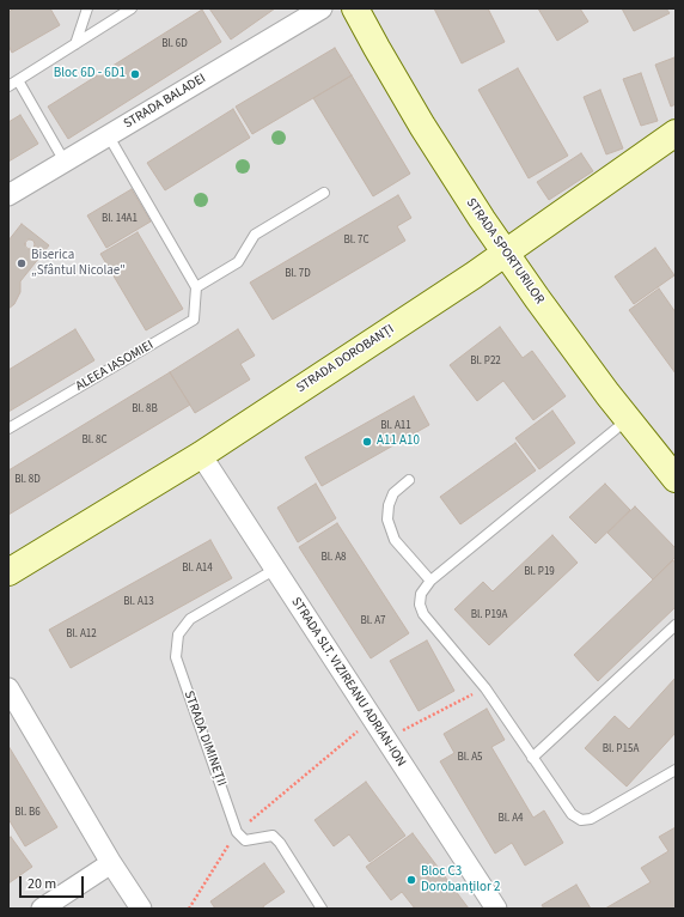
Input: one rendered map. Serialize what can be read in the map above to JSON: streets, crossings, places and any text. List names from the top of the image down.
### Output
{
  "streets": {
    "main road": ["STRADA SPORTURILOR", "STRADA DOROBANȚI"],
    "street": ["STRADA BALADEI", "STRADA SLT. VIZIREANU ADRIAN-ION"],
    "lane": ["ALEEA IASOMIEI", "STRADA DIMINEȚII"]
  },
  "crossings": [
    ["STRADA SPORTURILOR", "STRADA DOROBANȚI"],
    ["STRADA DOROBANȚI", "STRADA SLT. VIZIREANU ADRIAN-ION"],
    ["STRADA SLT. VIZIREANU ADRIAN-ION", "STRADA DIMINEȚII"]
  ],
  "places": [
    "Bloc 6D - 6D1",
    "Biserica „Sfântul Nicolae\"",
    "A11 A10",
    "Bloc C3 Dorobanților 2"
  ],
  "house_numbers": [
    "Bl. 6D",
    "Bl. 14A1",
    "Bl. 7C",
    "Bl. 7D",
    "Bl. P22",
    "Bl. 8B",
    "Bl. A11",
    "Bl. 8C",
    "Bl. 8D",
    "Bl. A8",
    "Bl. A14",
    "Bl. P19",
    "Bl. A13",
    "Bl. P19A",
    "Bl. A7",
    "Bl. A12",
    "Bl. P15A",
    "Bl. A5",
    "Bl. B6",
    "Bl. A4"
  ],
  "scale_bar": "20 m"
}
